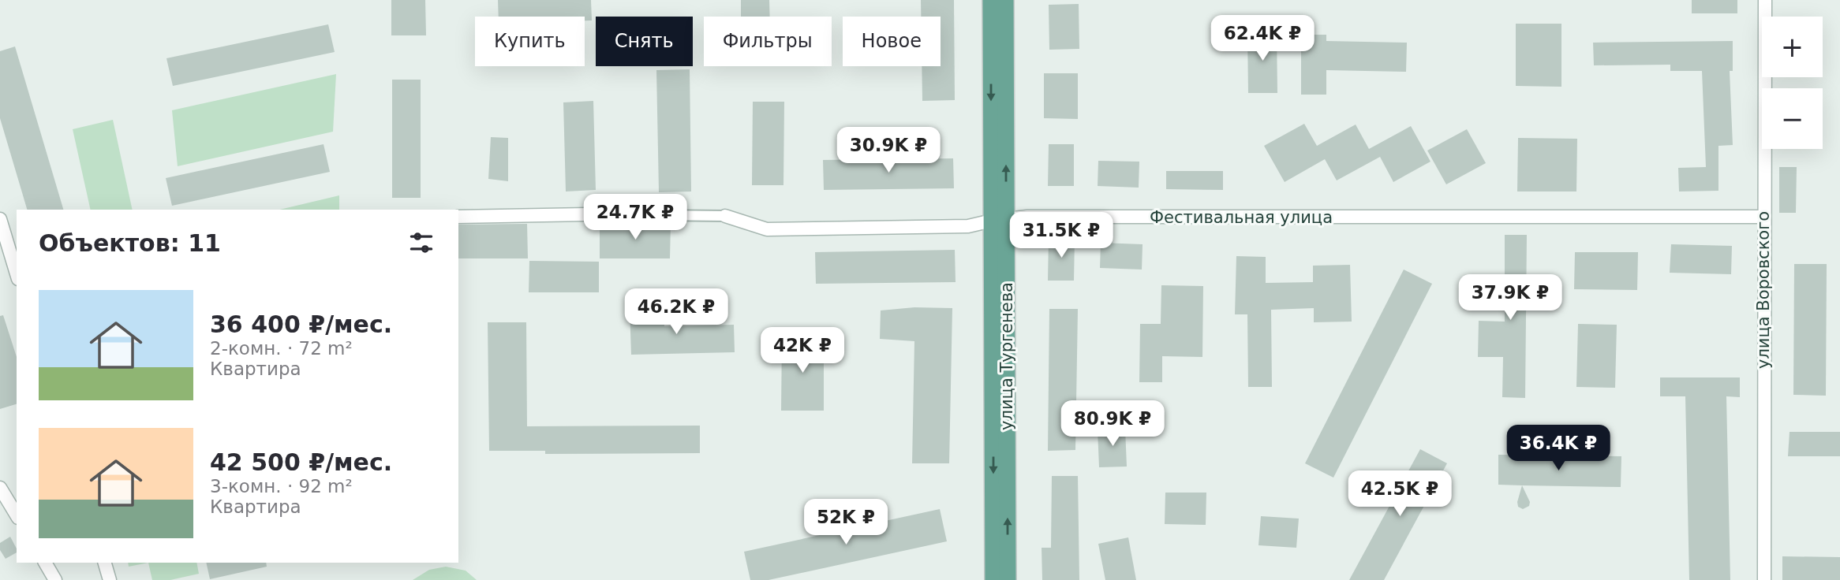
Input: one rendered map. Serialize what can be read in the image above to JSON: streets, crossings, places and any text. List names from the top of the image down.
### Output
{
  "streets": {
    "main road": ["улица Тургенева"],
    "street": ["Фестивальная улица", "улица Воровского"]
  },
  "crossings": [
    ["Фестивальная улица", "улица Воровского"],
    ["Фестивальная улица", "улица Тургенева"]
  ],
  "page": {
    "price": [
      "62.4K ₽",
      "30.9K ₽",
      "24.7K ₽",
      "31.5K ₽",
      "37.9K ₽",
      "46.2K ₽",
      "42K ₽",
      "80.9K ₽",
      "36.4K ₽",
      "42.5K ₽",
      "52K ₽"
    ],
    "map_buttons": ["+", "−"],
    "chip": [
      "Купить",
      "Снять",
      "Фильтры",
      "Новое"
    ],
    "heading": "Объектов: 11",
    "list": [
      {
        "name": "36 400 ₽/мес.",
        "note": "2-комн. · 72 m² · Квартира"
      },
      {
        "name": "42 500 ₽/мес.",
        "note": "3-комн. · 92 m² · Квартира"
      }
    ]
  }
}
